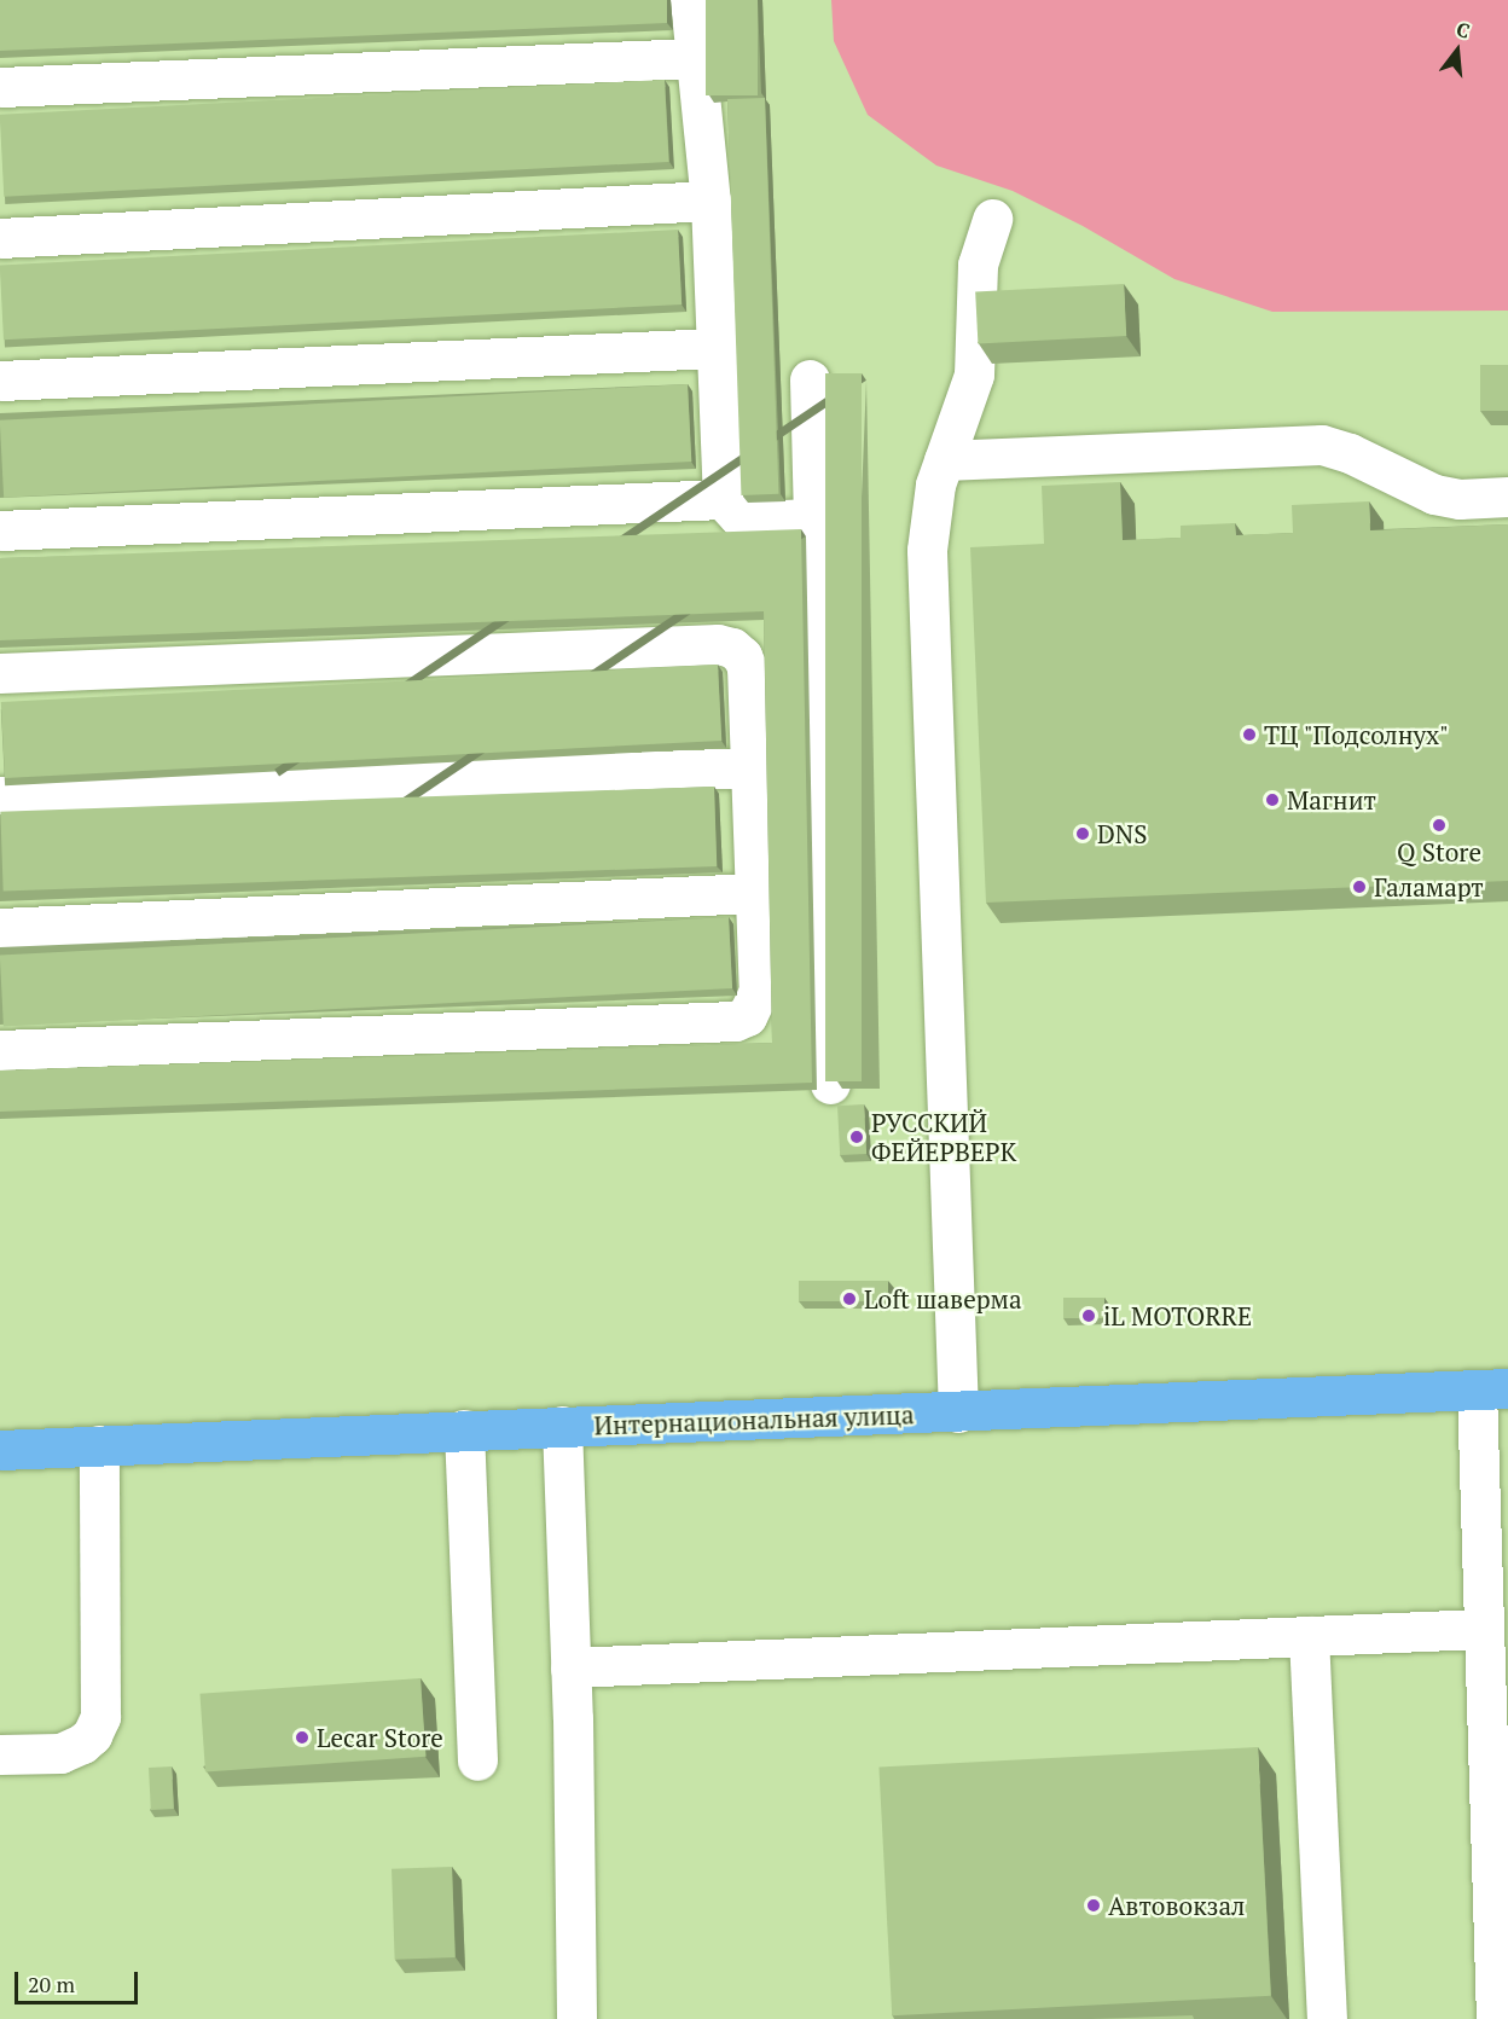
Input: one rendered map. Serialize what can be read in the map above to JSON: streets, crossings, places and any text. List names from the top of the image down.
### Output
{
  "streets": {
    "main road": ["Интернациональная улица"]
  },
  "places": [
    "ТЦ \"Подсолнух\"",
    "Магнит",
    "Q Store",
    "DNS",
    "Галамарт",
    "РУССКИЙ ФЕЙЕРВЕРК",
    "Loft шаверма",
    "iL MOTORRE",
    "Lecar Store",
    "Автовокзал"
  ],
  "scale_bar": "20 m",
  "north": "top"
}
